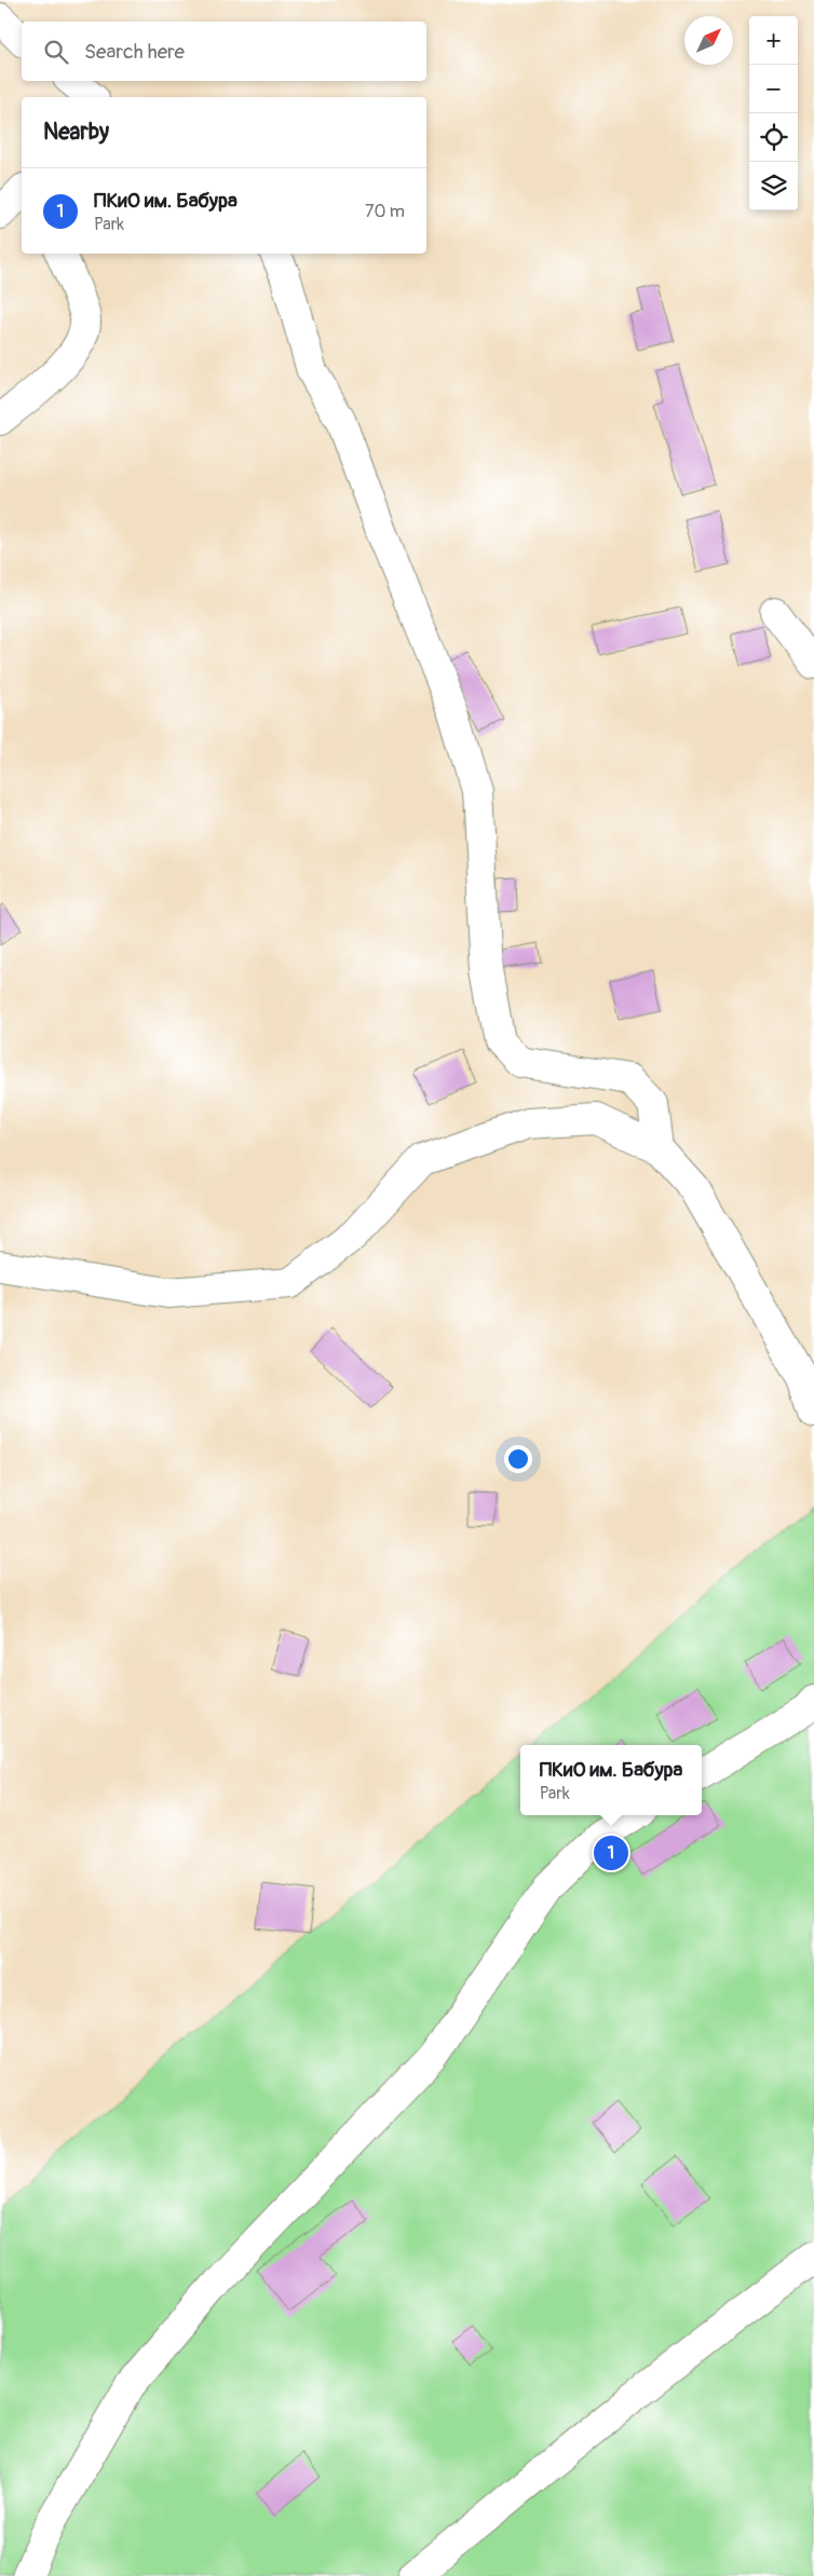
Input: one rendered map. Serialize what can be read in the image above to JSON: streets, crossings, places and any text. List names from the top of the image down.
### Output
{
  "north": "top right",
  "page": {
    "map_buttons": ["+", "−"],
    "search": "Search here",
    "heading": "Nearby",
    "list": [
      {
        "mark": "1",
        "name": "ПКиО им. Бабура",
        "note": "Park",
        "value": "70 m"
      }
    ],
    "popup": ["ПКиО им. Бабура", "Park"],
    "pins": "1"
  }
}
